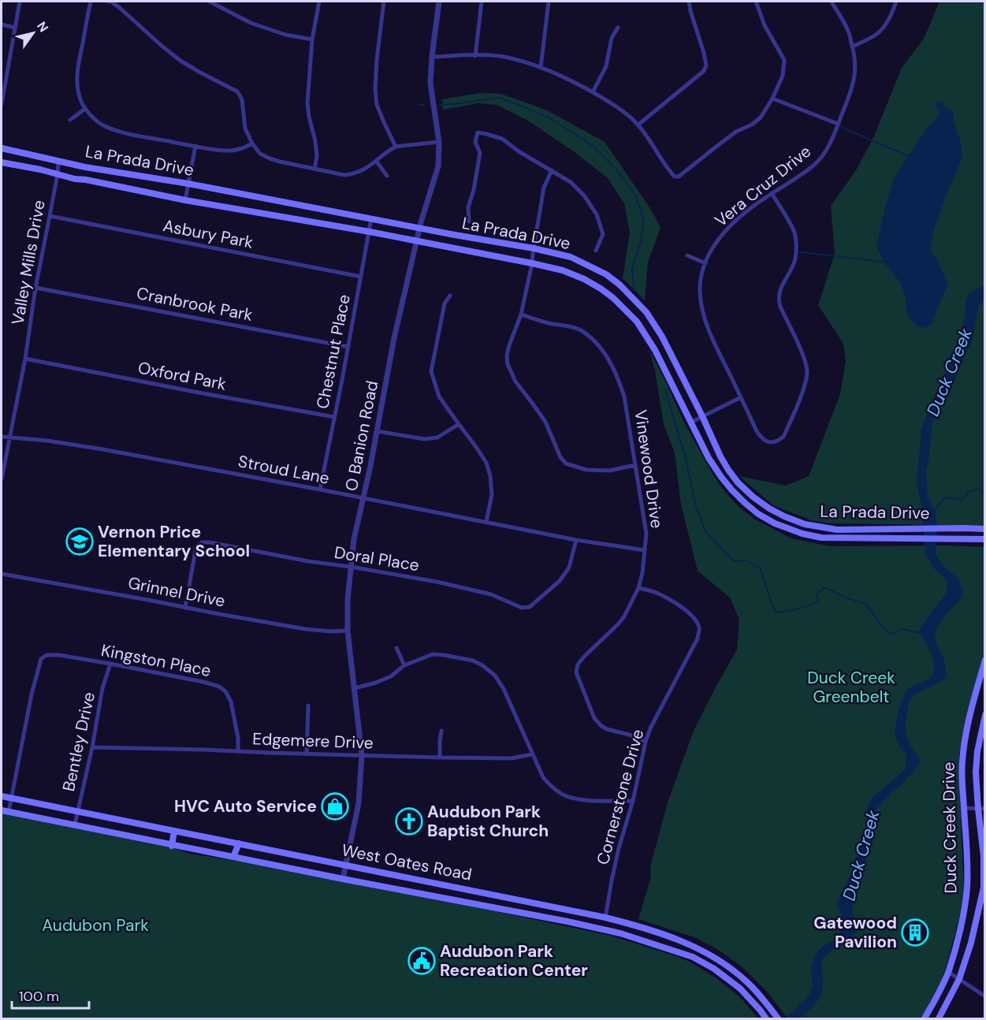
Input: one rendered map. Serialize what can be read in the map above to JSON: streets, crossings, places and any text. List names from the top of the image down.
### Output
{
  "streets": {
    "main road": ["La Prada Drive", "Duck Creek Drive", "West Oates Road"],
    "street": [
      "Vera Cruz Drive",
      "Asbury Park",
      "Valley Mills Drive",
      "Cranbrook Park",
      "Chestnut Place",
      "Oxford Park",
      "O Banion Road",
      "Vinewood Drive",
      "Stroud Lane",
      "Doral Place",
      "Grinnel Drive",
      "Kingston Place",
      "Edgemere Drive",
      "Bentley Drive",
      "Cornerstone Drive"
    ]
  },
  "crossings": [
    ["La Prada Drive", "Valley Mills Drive"],
    ["La Prada Drive", "Chestnut Place"],
    ["La Prada Drive", "O Banion Road"],
    ["Asbury Park", "Valley Mills Drive"],
    ["Asbury Park", "Chestnut Place"],
    ["Valley Mills Drive", "Cranbrook Park"],
    ["Valley Mills Drive", "Oxford Park"],
    ["Valley Mills Drive", "Stroud Lane"],
    ["Cranbrook Park", "Chestnut Place"],
    ["Chestnut Place", "Oxford Park"],
    ["Chestnut Place", "Stroud Lane"],
    ["O Banion Road", "Stroud Lane"],
    ["O Banion Road", "Doral Place"],
    ["O Banion Road", "Grinnel Drive"],
    ["O Banion Road", "Edgemere Drive"],
    ["O Banion Road", "West Oates Road"],
    ["Vinewood Drive", "Stroud Lane"],
    ["Vinewood Drive", "Cornerstone Drive"],
    ["Stroud Lane", "Doral Place"],
    ["Doral Place", "Grinnel Drive"],
    ["Kingston Place", "Edgemere Drive"],
    ["Kingston Place", "Bentley Drive"],
    ["Kingston Place", "West Oates Road"],
    ["Edgemere Drive", "Bentley Drive"],
    ["Bentley Drive", "West Oates Road"],
    ["Cornerstone Drive", "West Oates Road"]
  ],
  "water": ["Duck Creek"],
  "parks": ["Duck Creek Greenbelt", "Audubon Park"],
  "places": {
    "school or university": ["Vernon Price Elementary School"],
    "shop": ["HVC Auto Service"],
    "church": ["Audubon Park Baptist Church"],
    "building": ["Gatewood Pavilion"],
    "public building": ["Audubon Park Recreation Center"]
  },
  "scale_bar": "100 m",
  "north": "top right"
}
